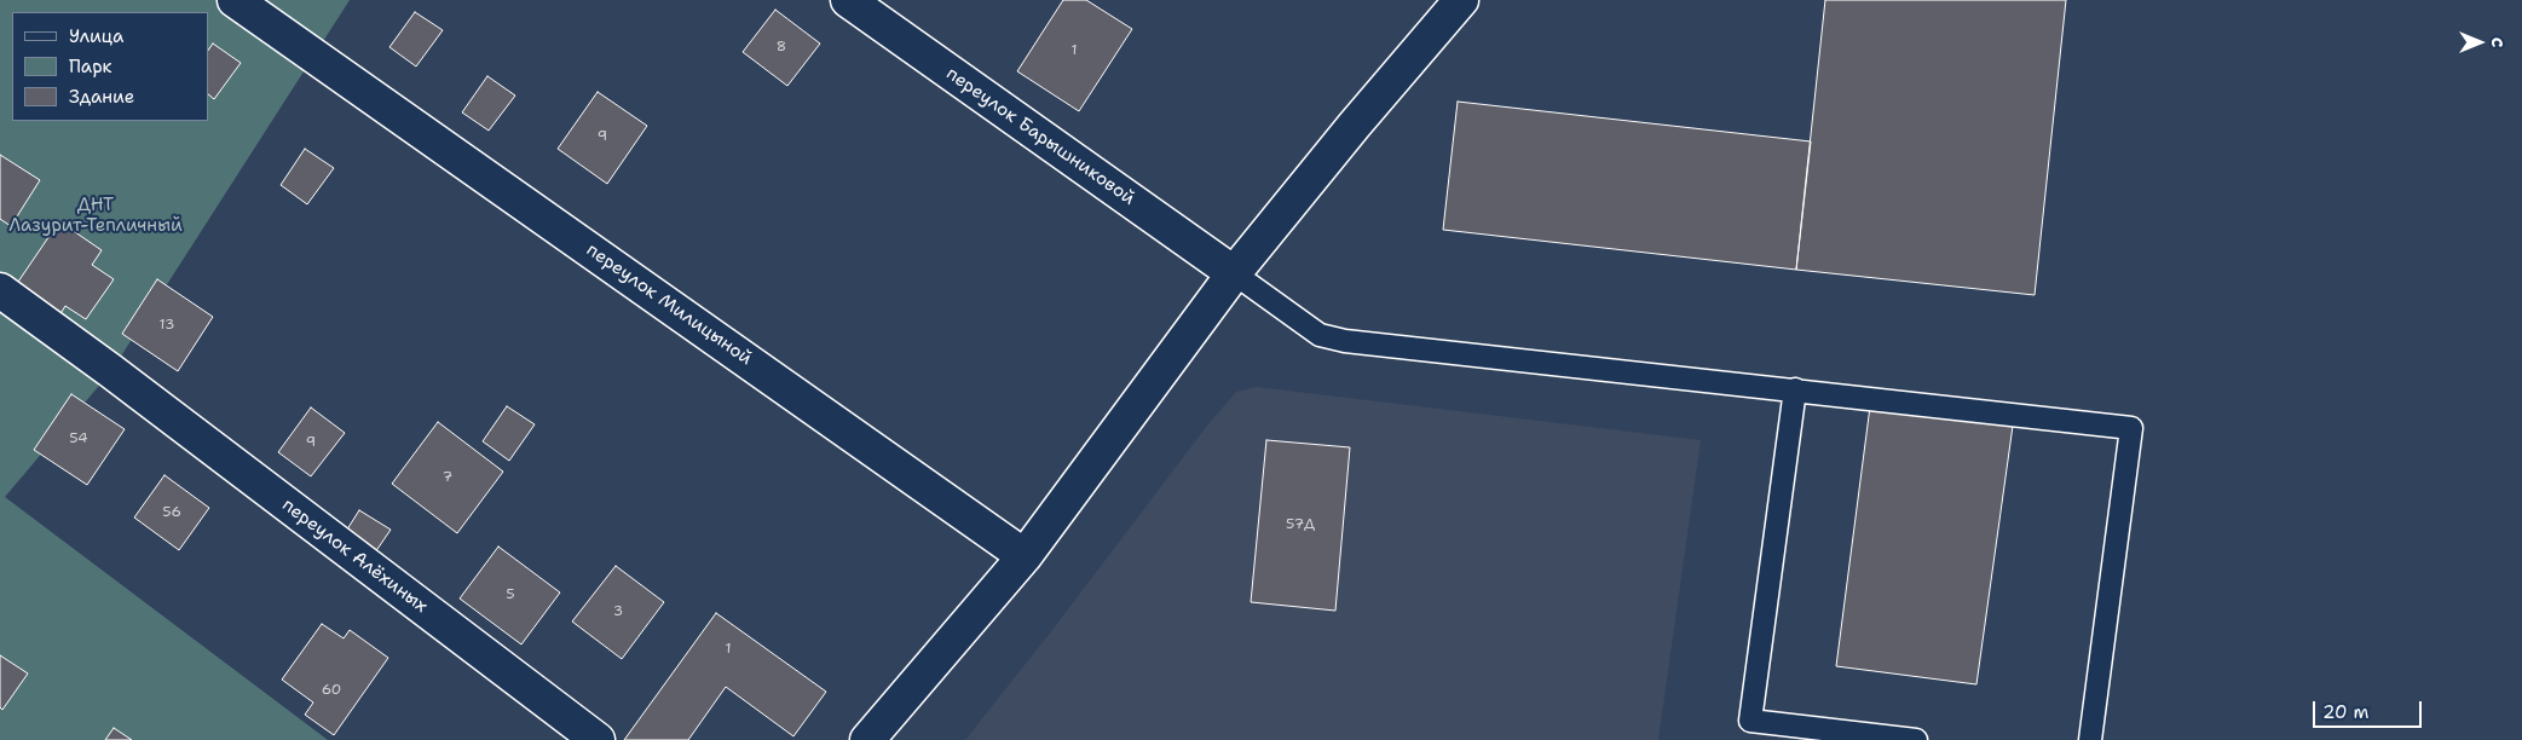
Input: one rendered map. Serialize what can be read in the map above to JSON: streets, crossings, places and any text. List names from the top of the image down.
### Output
{
  "streets": {
    "street": ["переулок Барышниковой", "переулок Милицыной", "переулок Алёхиных"]
  },
  "parks": ["ДНТ Лазурит-Тепличный"],
  "house_numbers": [
    "8",
    "1",
    "9",
    "13",
    "54",
    "9",
    "7",
    "56",
    "57Д",
    "5",
    "3",
    "1",
    "60"
  ],
  "legend": ["Улица", "Парк", "Здание"],
  "scale_bar": "20 m",
  "north": "right"
}
